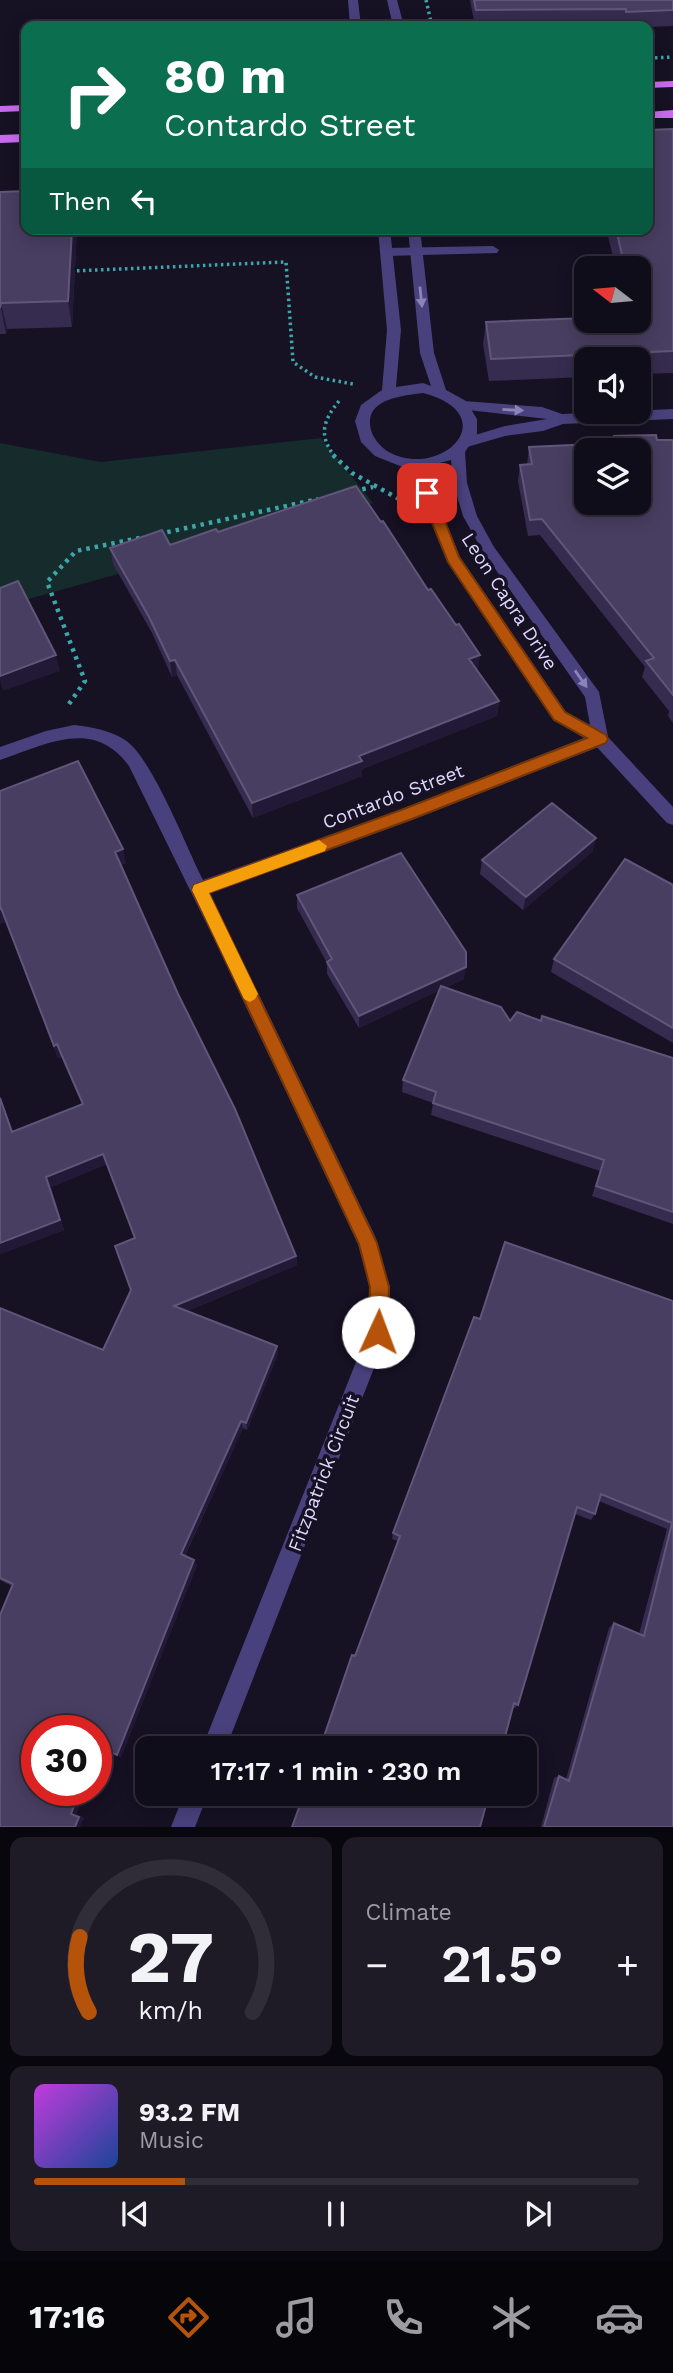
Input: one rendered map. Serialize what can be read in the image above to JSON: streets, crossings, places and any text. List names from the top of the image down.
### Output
{
  "streets": {
    "street": ["Leon Capra Drive", "Contardo Street", "Fitzpatrick Circuit"]
  },
  "crossings": [
    ["Leon Capra Drive", "Contardo Street"],
    ["Contardo Street", "Fitzpatrick Circuit"]
  ],
  "north": "left",
  "page": {
    "turn": ["80 m", "Contardo Street"],
    "then": "Then",
    "limit": "30",
    "trip": "17:17 · 1 min · 230 m",
    "tile": "Climate",
    "heat": ["−", "21.5°", "+"],
    "song": ["93.2 FM", "Music"],
    "tabs": "17:16",
    "gauge": ["27", "km/h"]
  }
}
